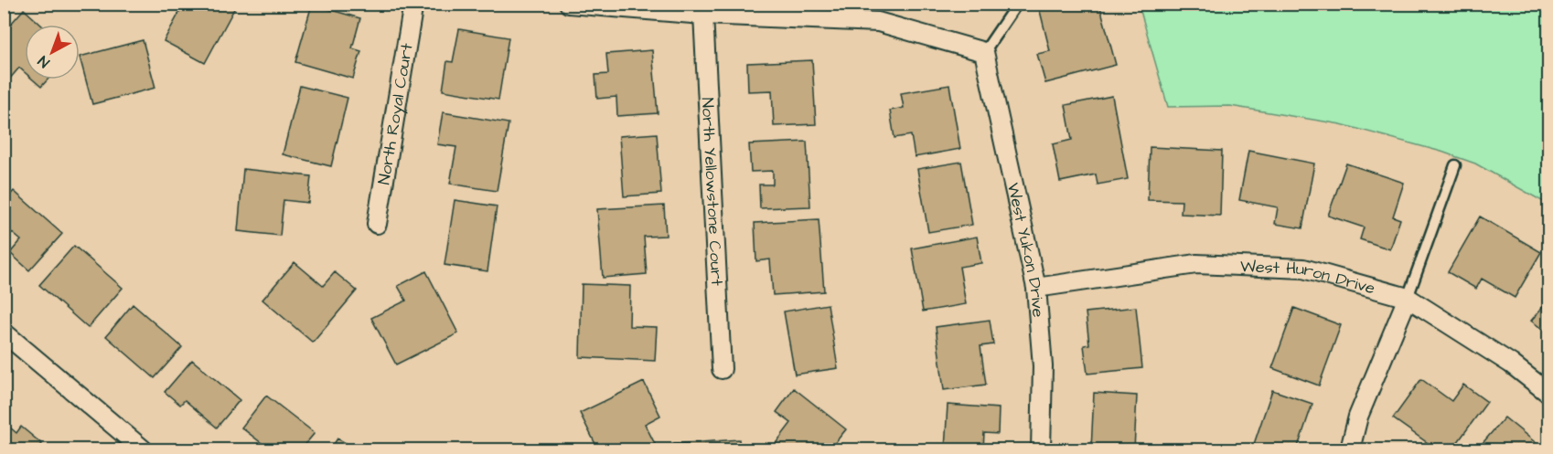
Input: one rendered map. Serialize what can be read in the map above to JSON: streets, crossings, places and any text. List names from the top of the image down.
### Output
{
  "streets": {
    "street": [
      "North Royal Court",
      "North Yellowstone Court",
      "West Yukon Drive",
      "West Huron Drive"
    ]
  },
  "crossings": [
    ["West Yukon Drive", "West Huron Drive"]
  ],
  "north": "bottom left"
}
